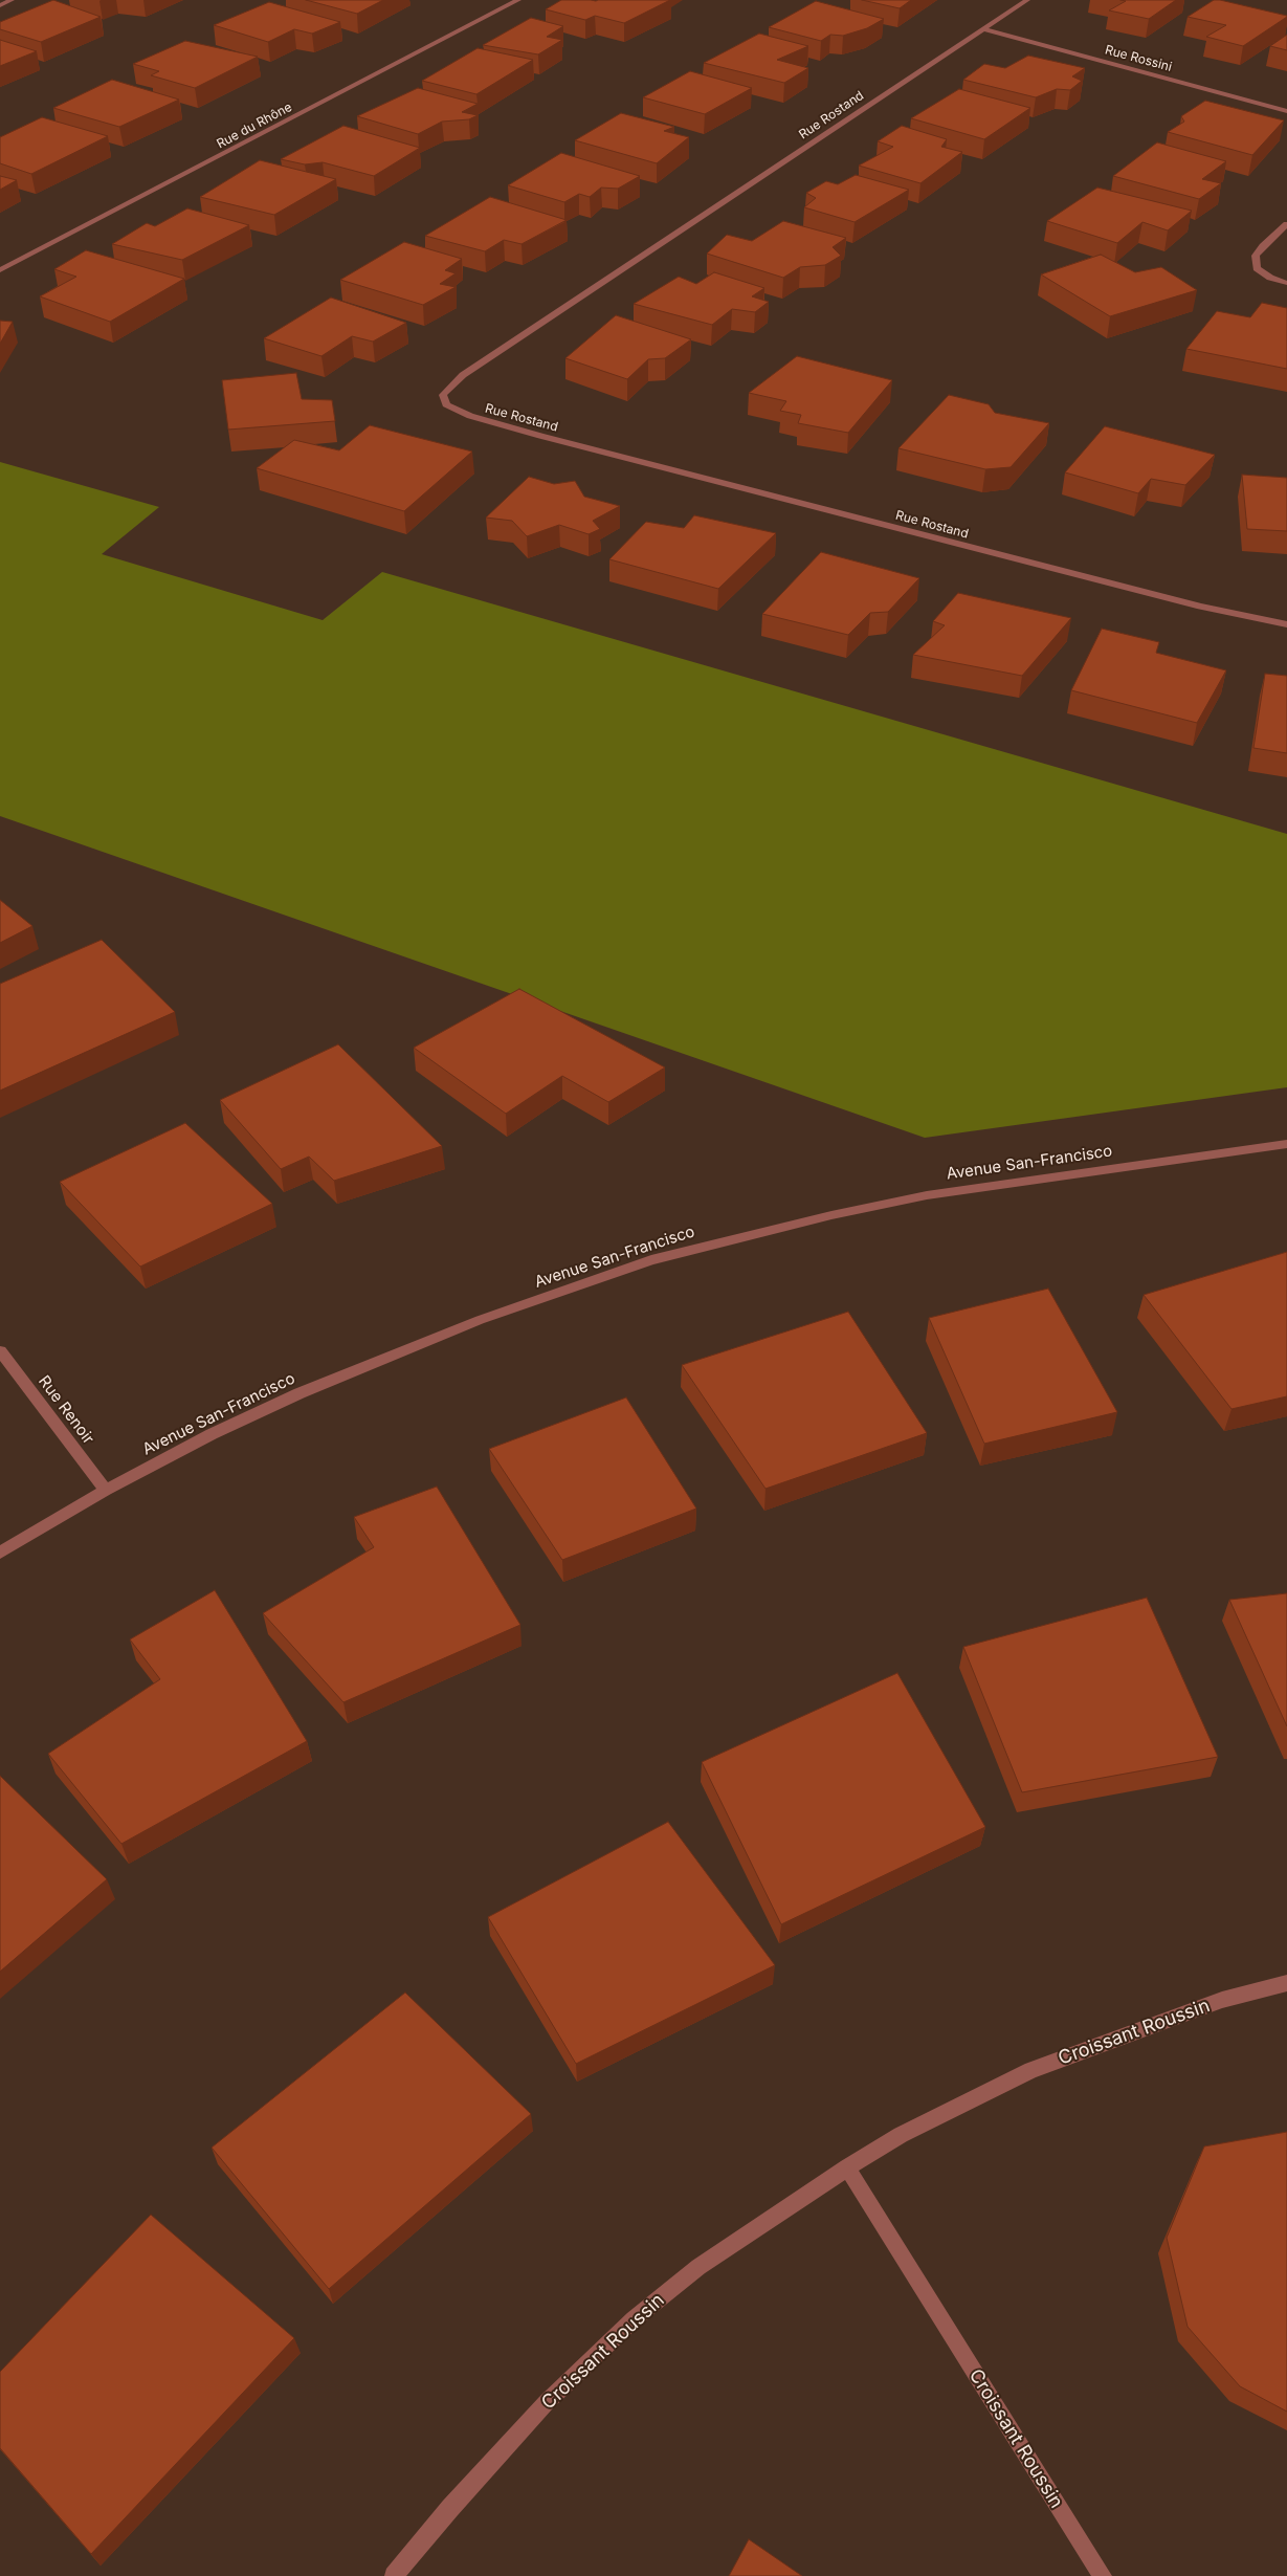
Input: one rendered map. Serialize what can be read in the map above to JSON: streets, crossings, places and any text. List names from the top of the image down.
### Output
{
  "streets": {
    "street": [
      "Rue Rossini",
      "Rue Rostand",
      "Rue du Rhône",
      "Avenue San-Francisco",
      "Rue Renoir",
      "Croissant Roussin"
    ]
  },
  "crossings": [
    ["Rue Rossini", "Rue Rostand"],
    ["Avenue San-Francisco", "Rue Renoir"]
  ]
}
